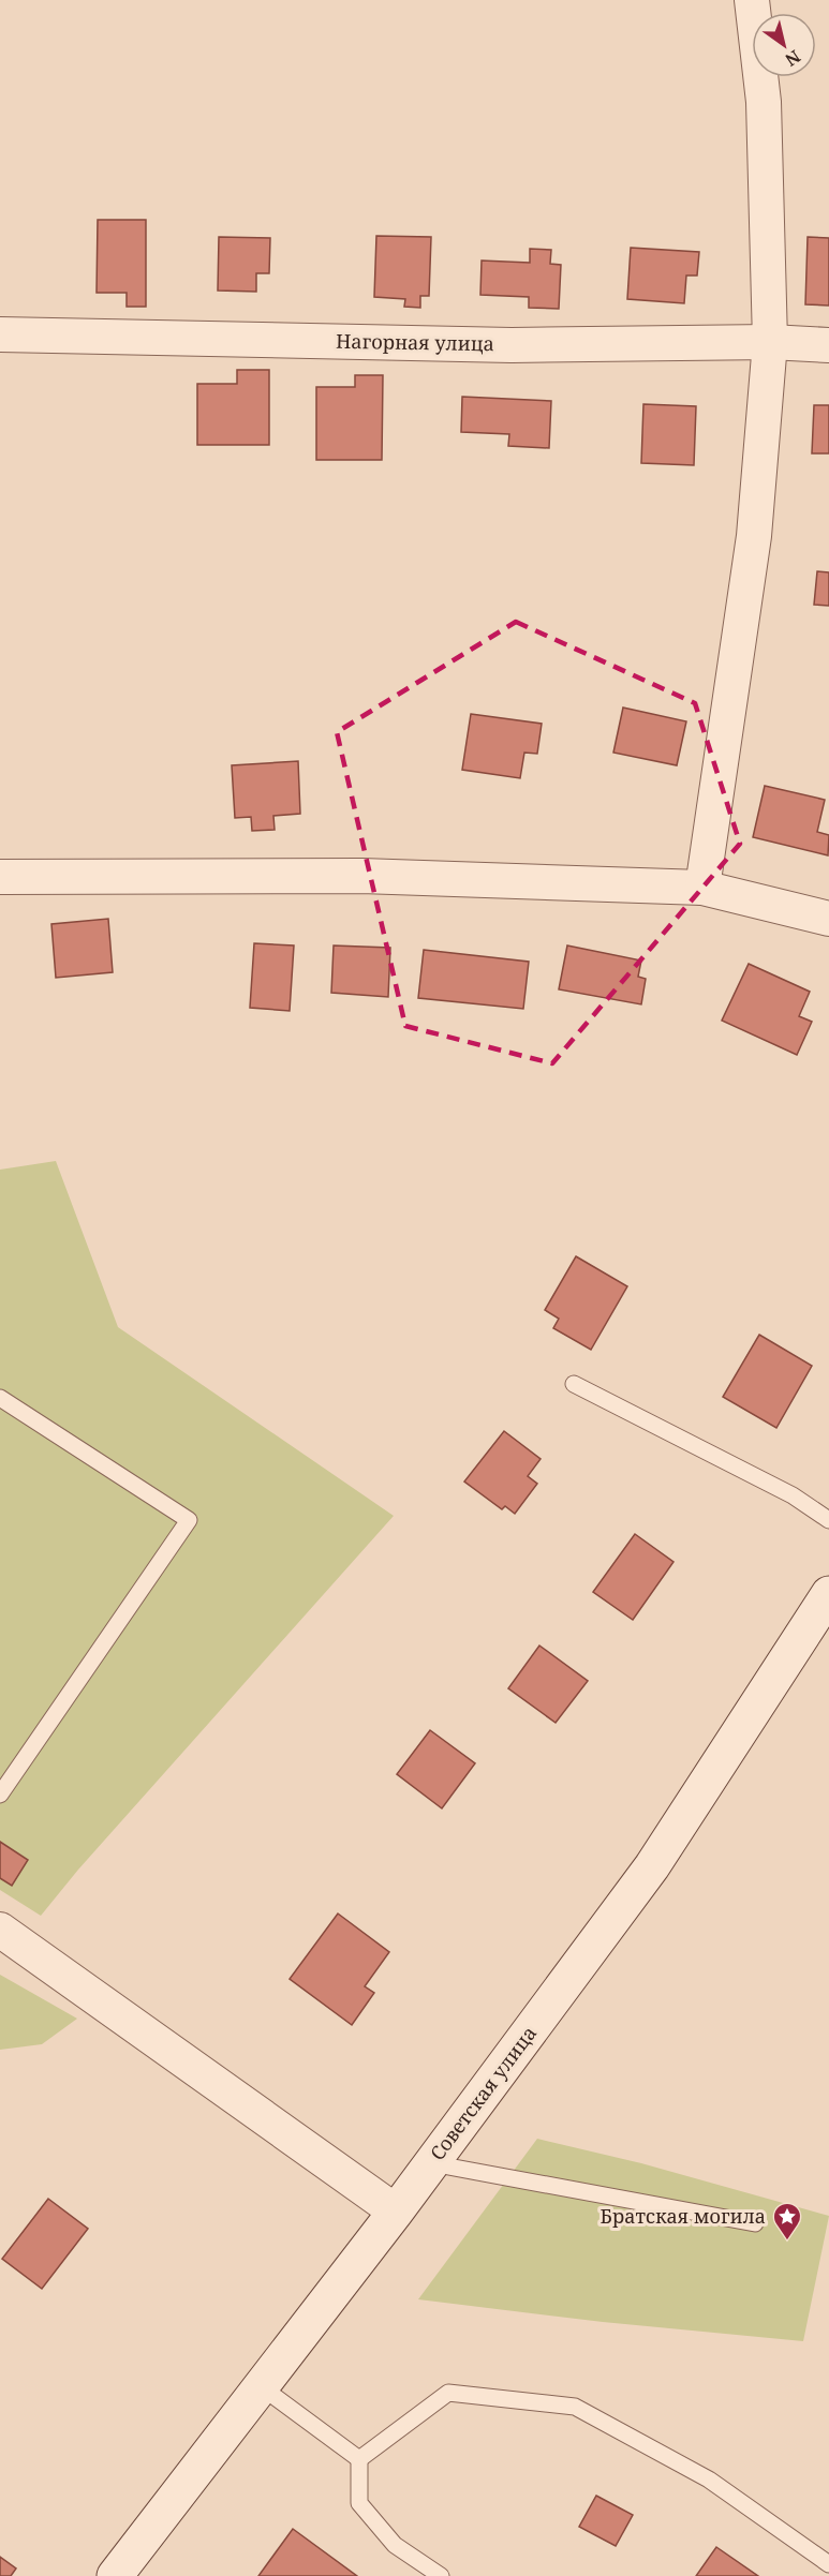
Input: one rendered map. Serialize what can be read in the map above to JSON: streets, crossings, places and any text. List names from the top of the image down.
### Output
{
  "streets": {
    "main road": ["Советская улица"],
    "street": ["Нагорная улица"]
  },
  "places": {
    "place": ["Братская могила"]
  },
  "north": "bottom right"
}
